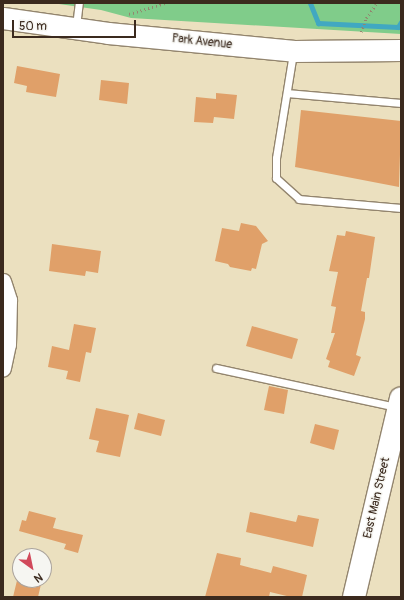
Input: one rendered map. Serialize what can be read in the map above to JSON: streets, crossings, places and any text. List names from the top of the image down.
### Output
{
  "streets": {
    "main road": ["Park Avenue", "East Main Street"]
  },
  "scale_bar": "50 m",
  "north": "bottom right"
}
